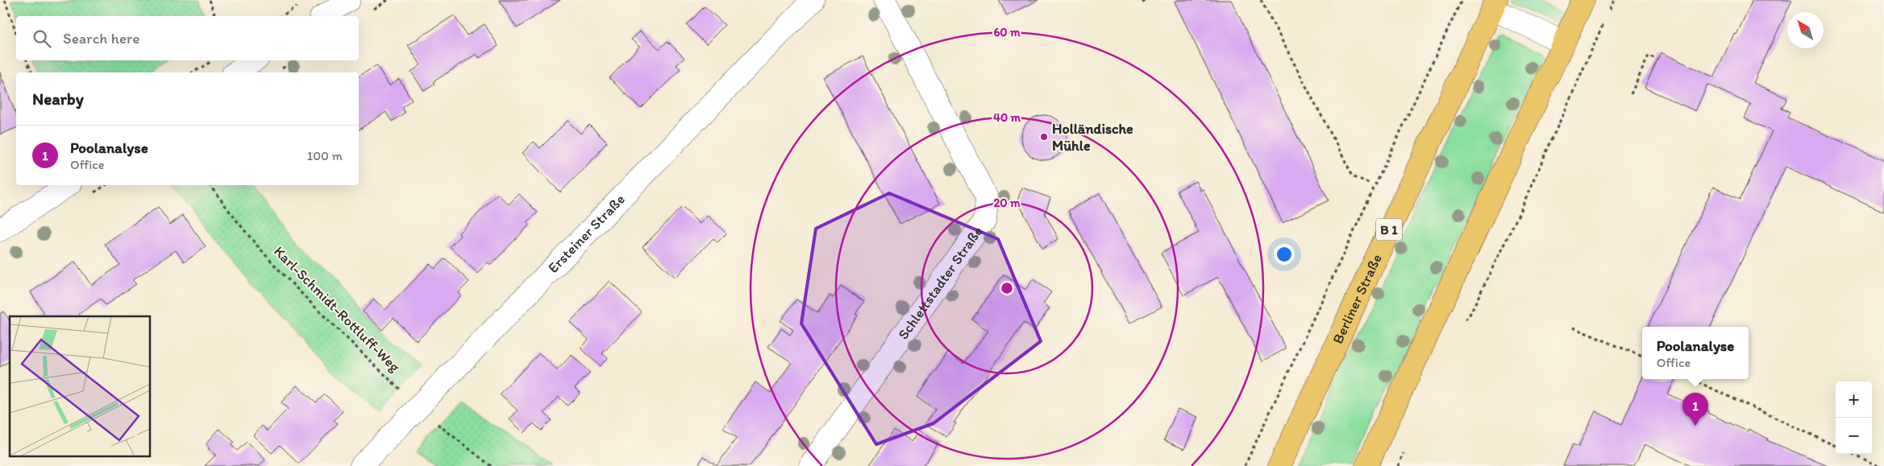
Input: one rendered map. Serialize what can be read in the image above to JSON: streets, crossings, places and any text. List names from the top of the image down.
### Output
{
  "streets": {
    "main road": ["B 1", "Berliner Straße"],
    "street": ["Ersteiner Straße", "Schlettstadter Straße"],
    "path": ["Karl-Schmidt-Rottluff-Weg"]
  },
  "places": ["Holländische Mühle"],
  "north": "top left",
  "page": {
    "search": "Search here",
    "heading": "Nearby",
    "list": [
      {
        "mark": "1",
        "name": "Poolanalyse",
        "note": "Office",
        "value": "100 m"
      }
    ],
    "popup": ["Poolanalyse", "Office"],
    "map_buttons": ["+", "−"],
    "pins": "1"
  },
  "rings": ["60 m", "40 m", "20 m"]
}
